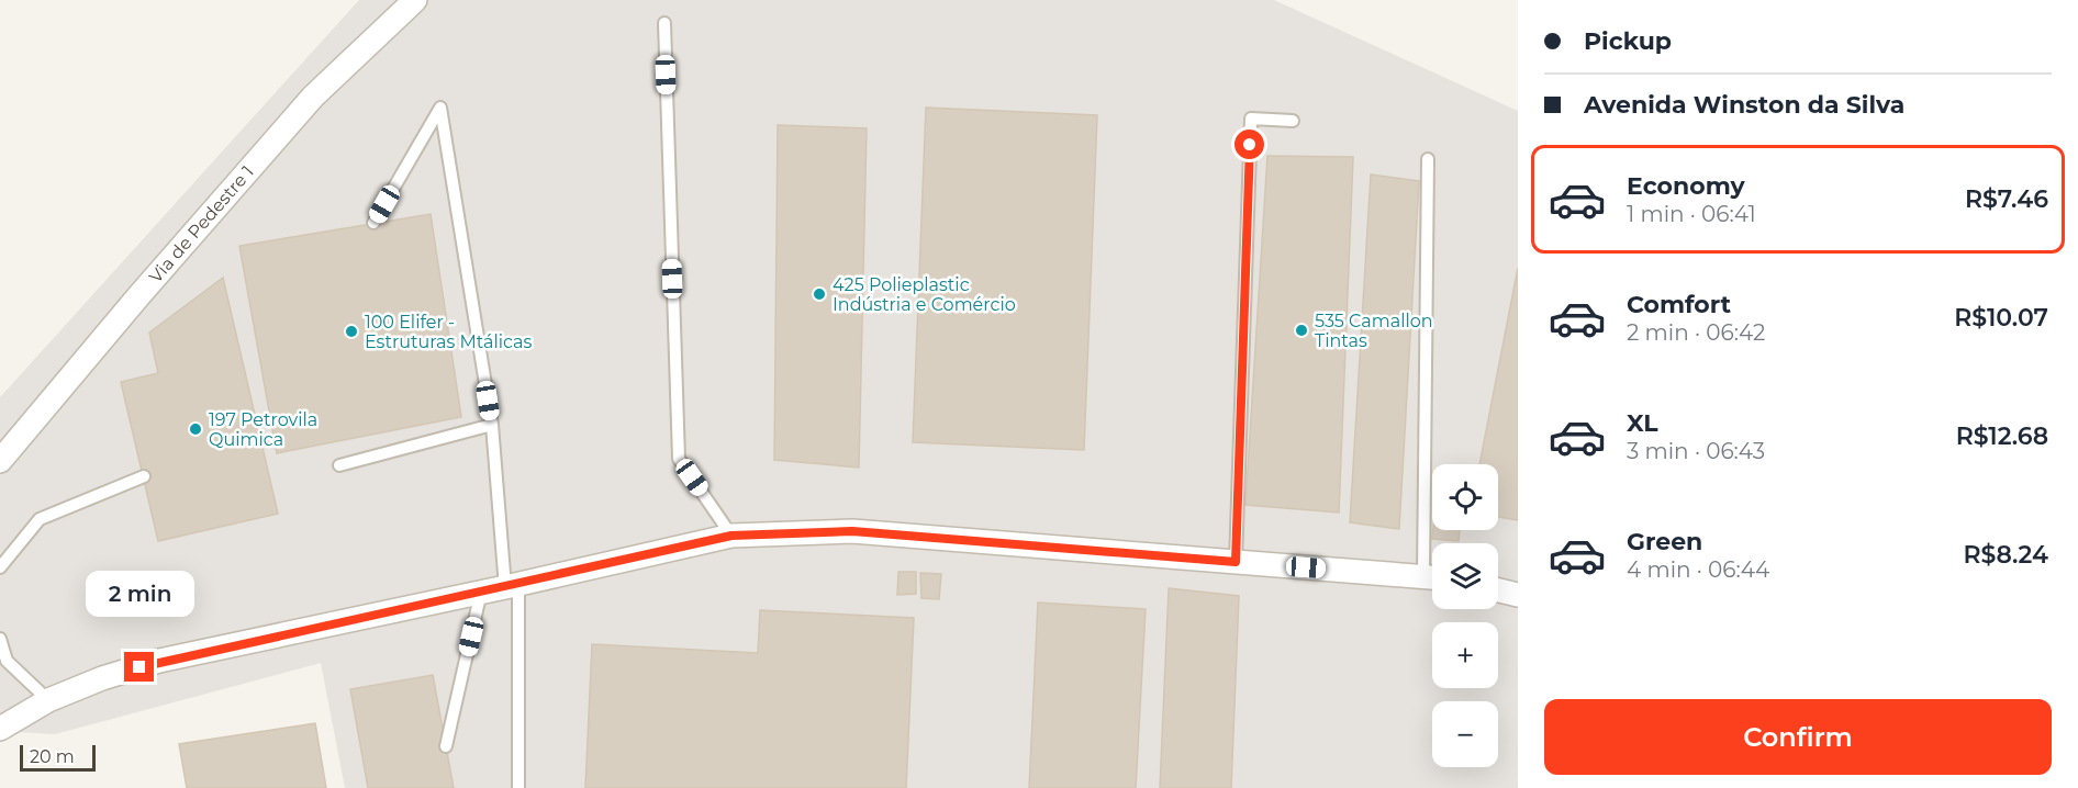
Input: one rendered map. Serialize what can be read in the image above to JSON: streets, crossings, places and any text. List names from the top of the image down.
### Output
{
  "streets": {
    "street": ["Via de Pedestre 1"]
  },
  "places": [
    "425 Polieplastic Indústria e Comércio",
    "535 Camallon Tintas",
    "100 Elifer - Estruturas Mtálicas",
    "197 Petrovila Quimica"
  ],
  "scale_bar": "20 m",
  "page": {
    "banner": ["Pickup", "Avenida Winston da Silva"],
    "list": [
      {
        "name": "Economy",
        "note": "1 min · 06:41",
        "value": "R$7.46"
      },
      {
        "name": "Comfort",
        "note": "2 min · 06:42",
        "value": "R$10.07"
      },
      {
        "name": "XL",
        "note": "3 min · 06:43",
        "value": "R$12.68"
      },
      {
        "name": "Green",
        "note": "4 min · 06:44",
        "value": "R$8.24"
      }
    ],
    "map_buttons": ["+", "−"],
    "bubble": "2 min",
    "buttons": "Confirm",
    "scale": "20 m"
  }
}
